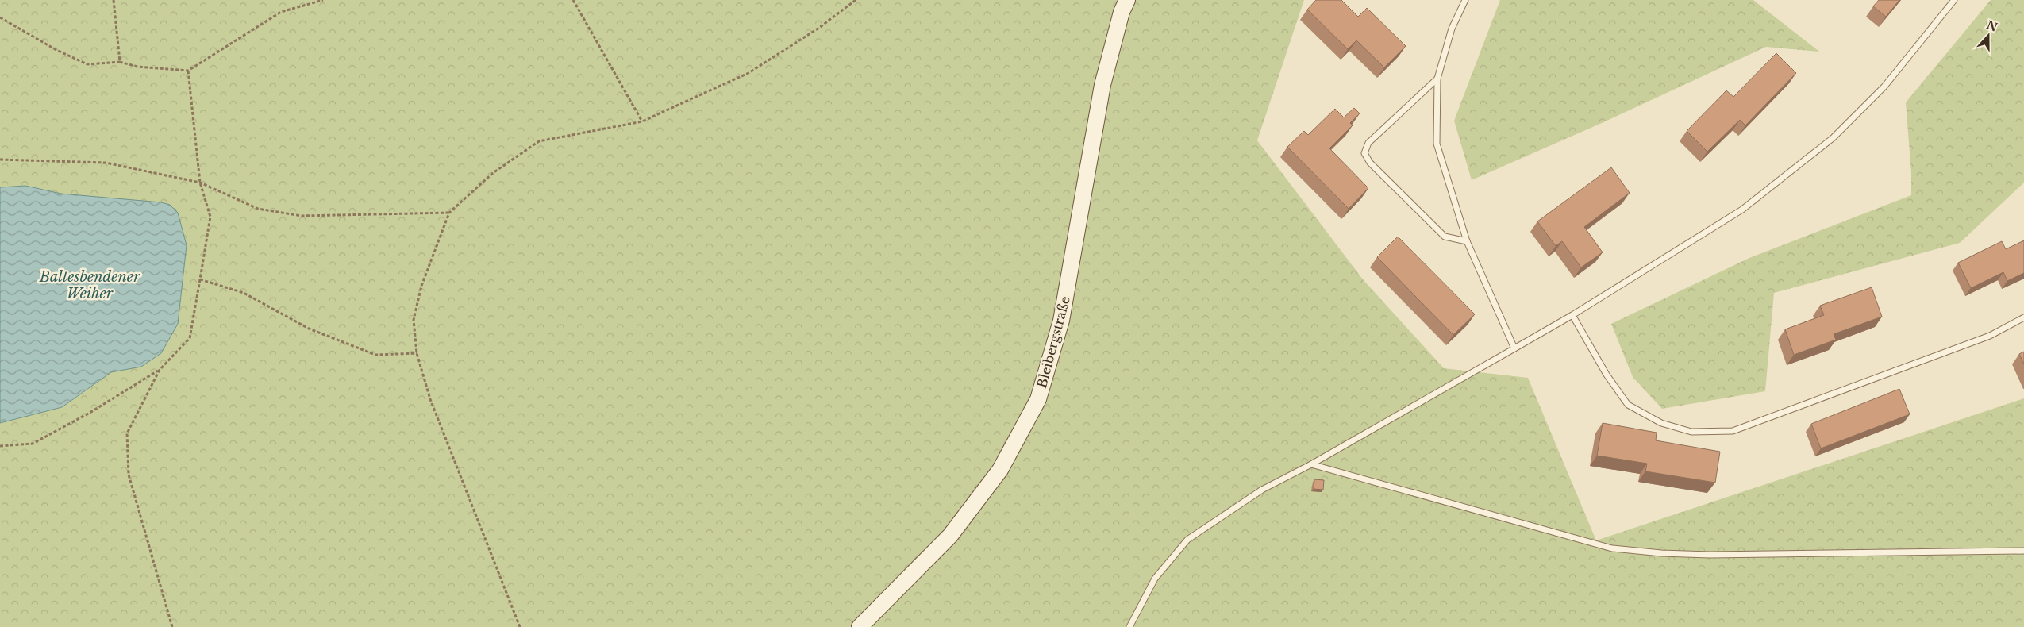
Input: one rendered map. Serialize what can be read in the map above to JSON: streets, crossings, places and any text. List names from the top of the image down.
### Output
{
  "streets": {
    "street": ["Bleibergstraße"]
  },
  "water": ["Baltesbendener Weiher"],
  "north": "top"
}
